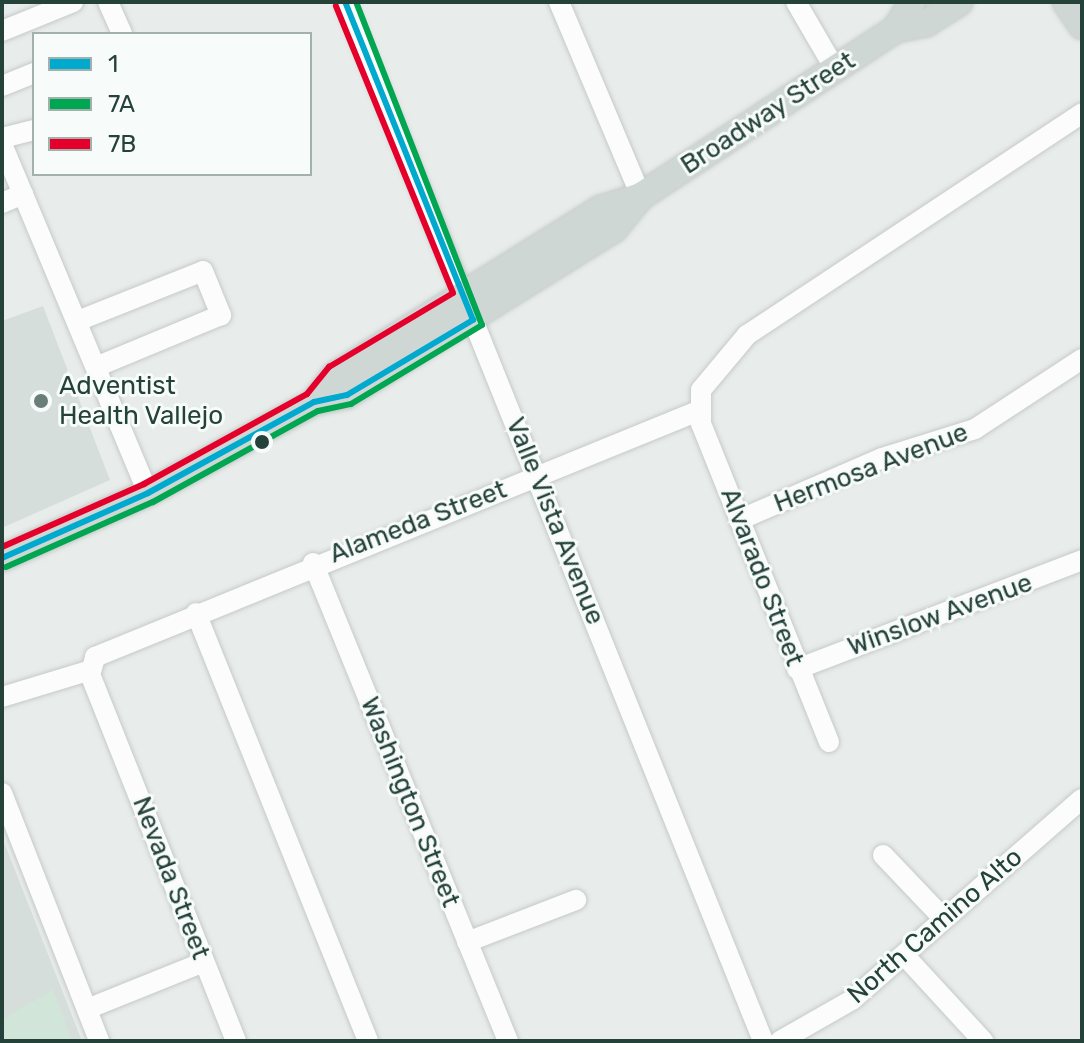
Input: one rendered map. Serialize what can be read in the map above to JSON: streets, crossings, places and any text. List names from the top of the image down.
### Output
{
  "streets": {
    "main road": ["Broadway Street"],
    "street": [
      "Hermosa Avenue",
      "Valle Vista Avenue",
      "Alameda Street",
      "Alvarado Street",
      "Winslow Avenue",
      "Washington Street",
      "Nevada Street",
      "North Camino Alto"
    ]
  },
  "crossings": [
    ["Broadway Street", "Valle Vista Avenue"],
    ["Hermosa Avenue", "Alvarado Street"],
    ["Valle Vista Avenue", "Alameda Street"],
    ["Alameda Street", "Alvarado Street"],
    ["Alameda Street", "Washington Street"],
    ["Alameda Street", "Nevada Street"],
    ["Alvarado Street", "Winslow Avenue"]
  ],
  "places": ["Adventist Health Vallejo"],
  "lines": ["transit line 1", "transit line 7A", "transit line 7B"],
  "legend": ["1", "7A", "7B"]
}
